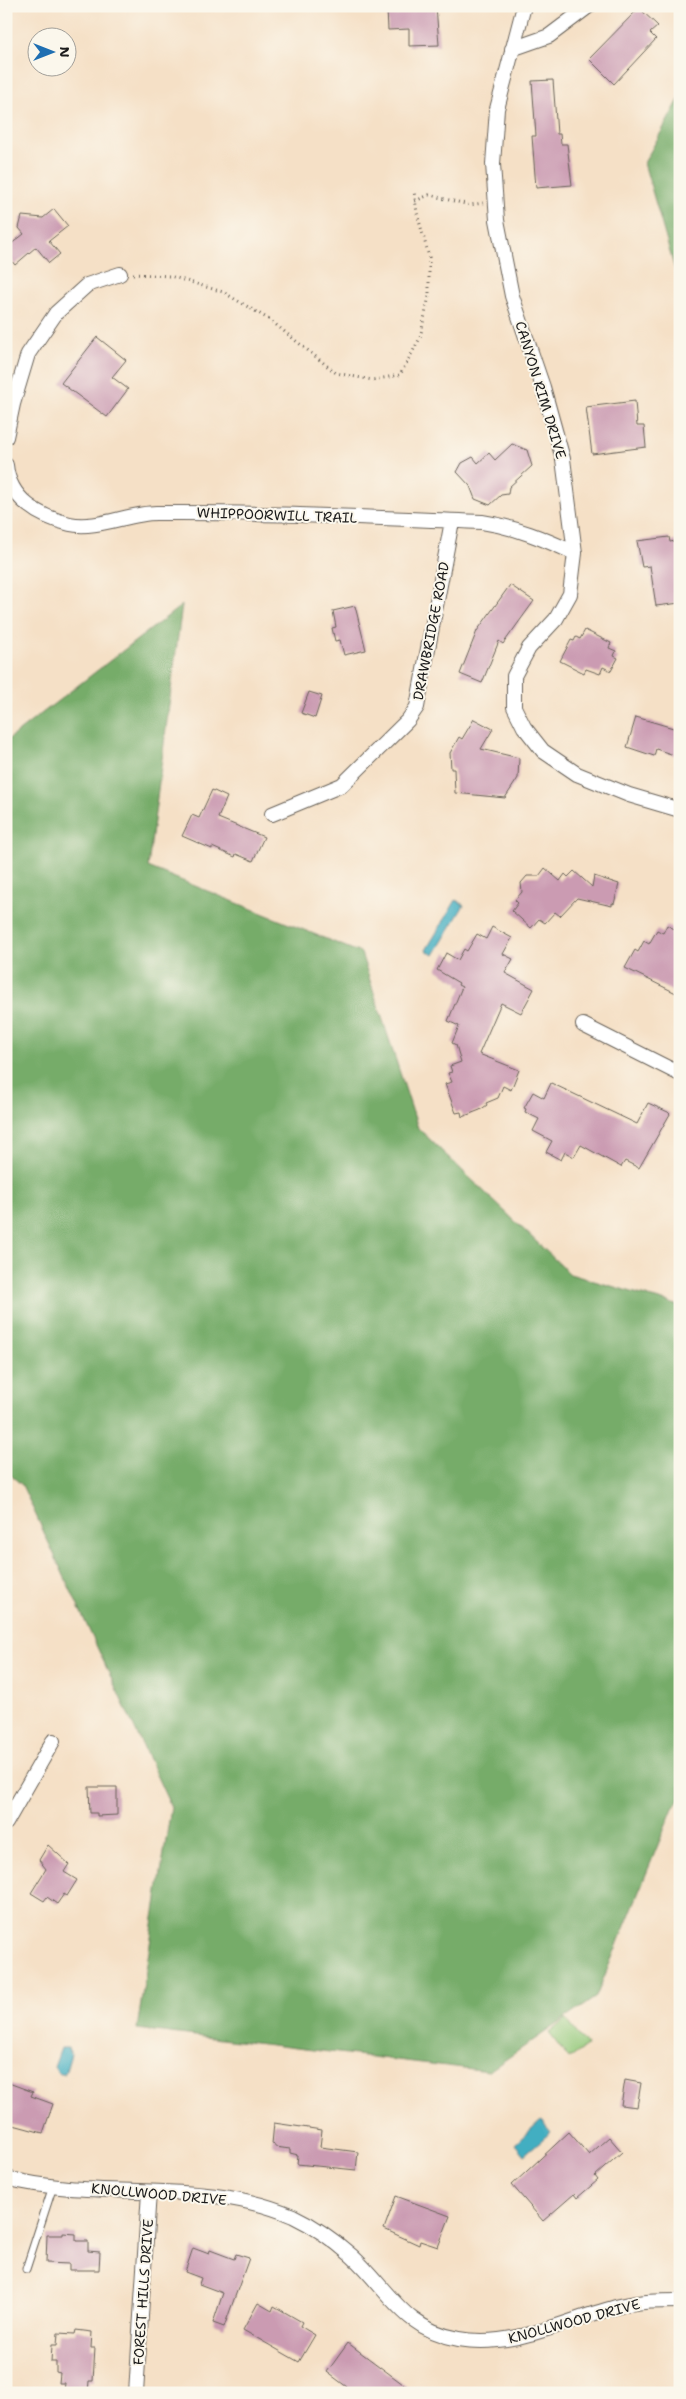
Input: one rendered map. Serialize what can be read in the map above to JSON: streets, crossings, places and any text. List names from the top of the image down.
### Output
{
  "streets": {
    "street": [
      "CANYON RIM DRIVE",
      "WHIPPOORWILL TRAIL",
      "DRAWBRIDGE ROAD",
      "KNOLLWOOD DRIVE",
      "FOREST HILLS DRIVE"
    ]
  },
  "crossings": [
    ["CANYON RIM DRIVE", "WHIPPOORWILL TRAIL"],
    ["WHIPPOORWILL TRAIL", "DRAWBRIDGE ROAD"],
    ["KNOLLWOOD DRIVE", "FOREST HILLS DRIVE"]
  ],
  "north": "right"
}
